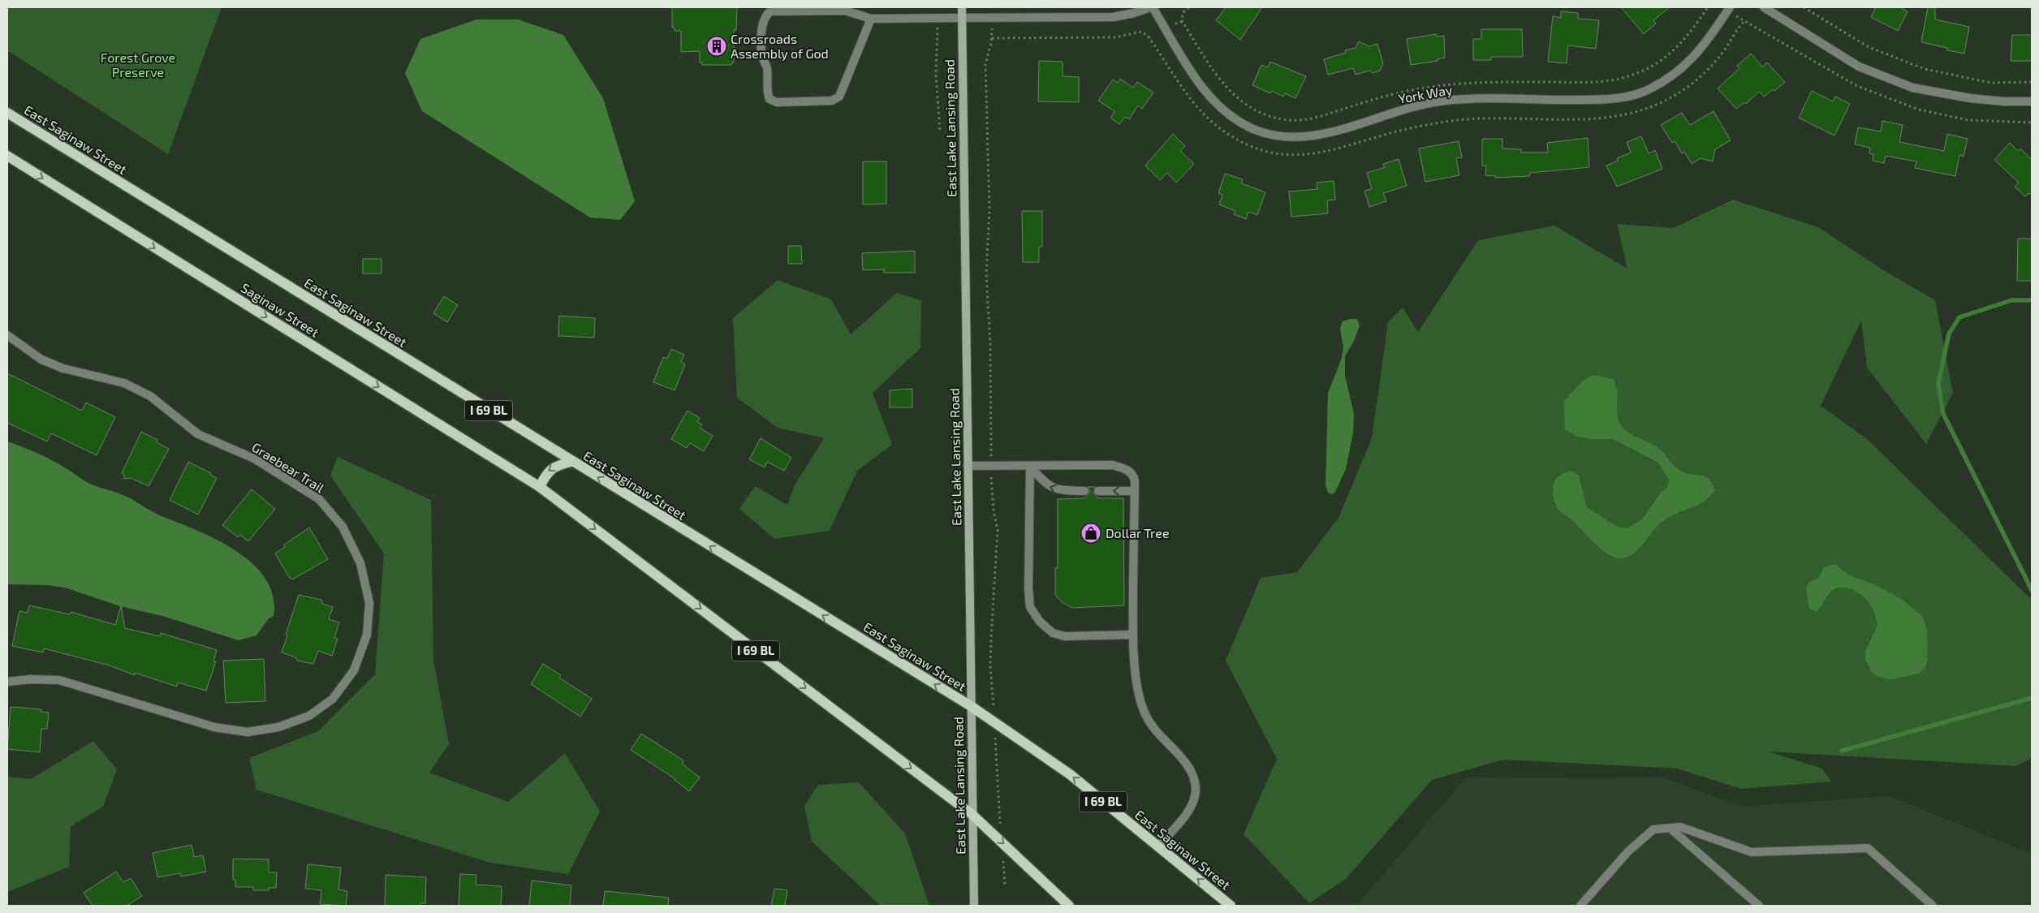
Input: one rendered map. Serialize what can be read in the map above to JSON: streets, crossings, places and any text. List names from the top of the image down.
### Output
{
  "streets": {
    "main road": ["East Saginaw Street", "Saginaw Street", "I 69 BL"],
    "street": ["York Way", "East Lake Lansing Road", "Graebear Trail"]
  },
  "crossings": [
    ["East Lake Lansing Road", "East Saginaw Street"],
    ["East Lake Lansing Road", "I 69 BL"],
    ["Saginaw Street", "I 69 BL"]
  ],
  "one_way": ["Saginaw Street"],
  "parks": ["Forest Grove Preserve"],
  "places": {
    "building": ["Crossroads Assembly of God"],
    "shop": ["Dollar Tree"]
  }
}
